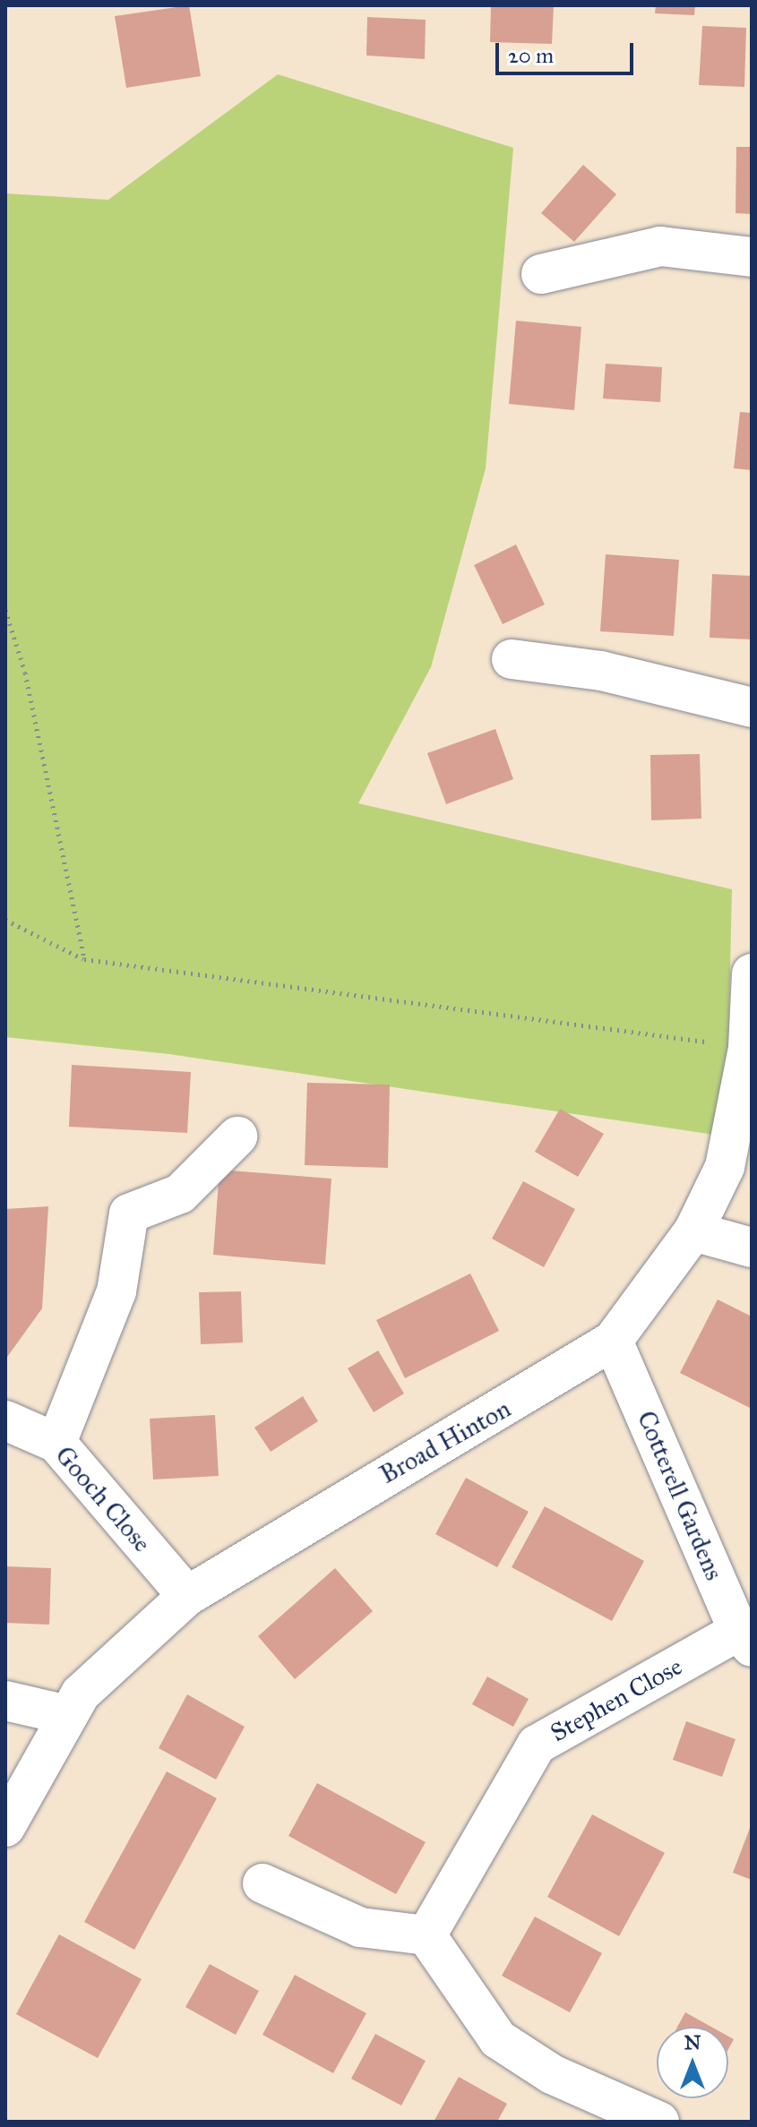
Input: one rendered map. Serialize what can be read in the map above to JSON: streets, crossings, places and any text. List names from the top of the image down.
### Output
{
  "streets": {
    "street": [
      "Broad Hinton",
      "Cotterell Gardens",
      "Gooch Close",
      "Stephen Close"
    ]
  },
  "crossings": [
    ["Broad Hinton", "Cotterell Gardens"],
    ["Broad Hinton", "Gooch Close"],
    ["Cotterell Gardens", "Stephen Close"]
  ],
  "scale_bar": "20 m",
  "north": "top"
}
